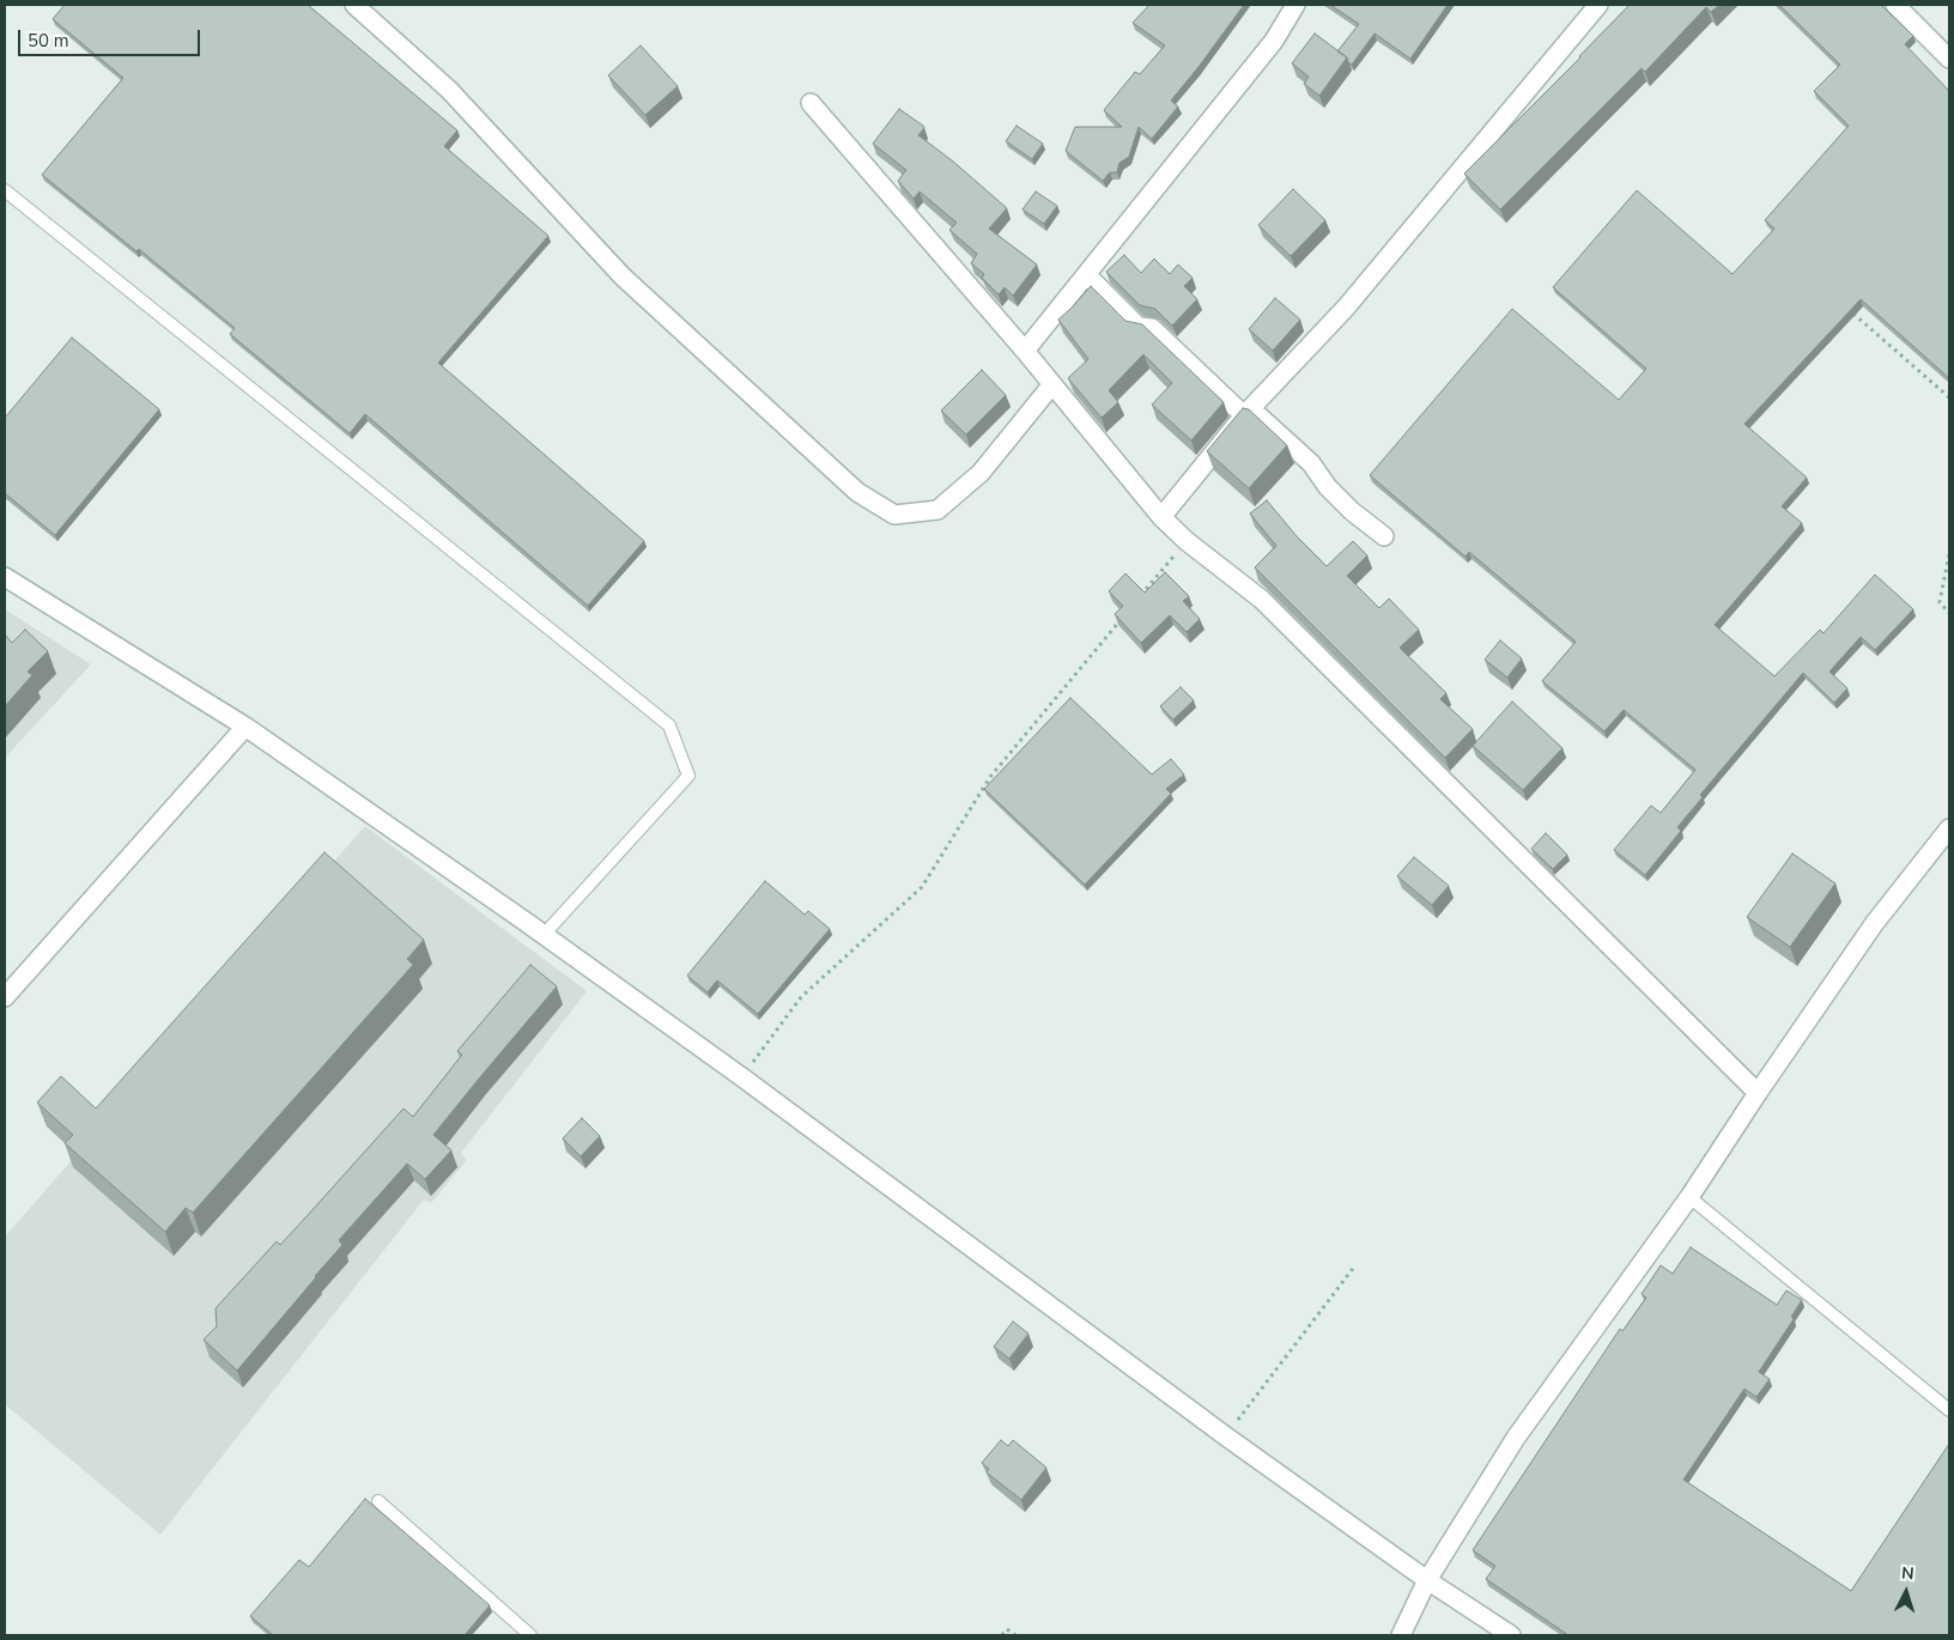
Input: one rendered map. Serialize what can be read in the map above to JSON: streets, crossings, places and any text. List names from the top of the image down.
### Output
{
  "scale_bar": "50 m",
  "north": "top"
}
